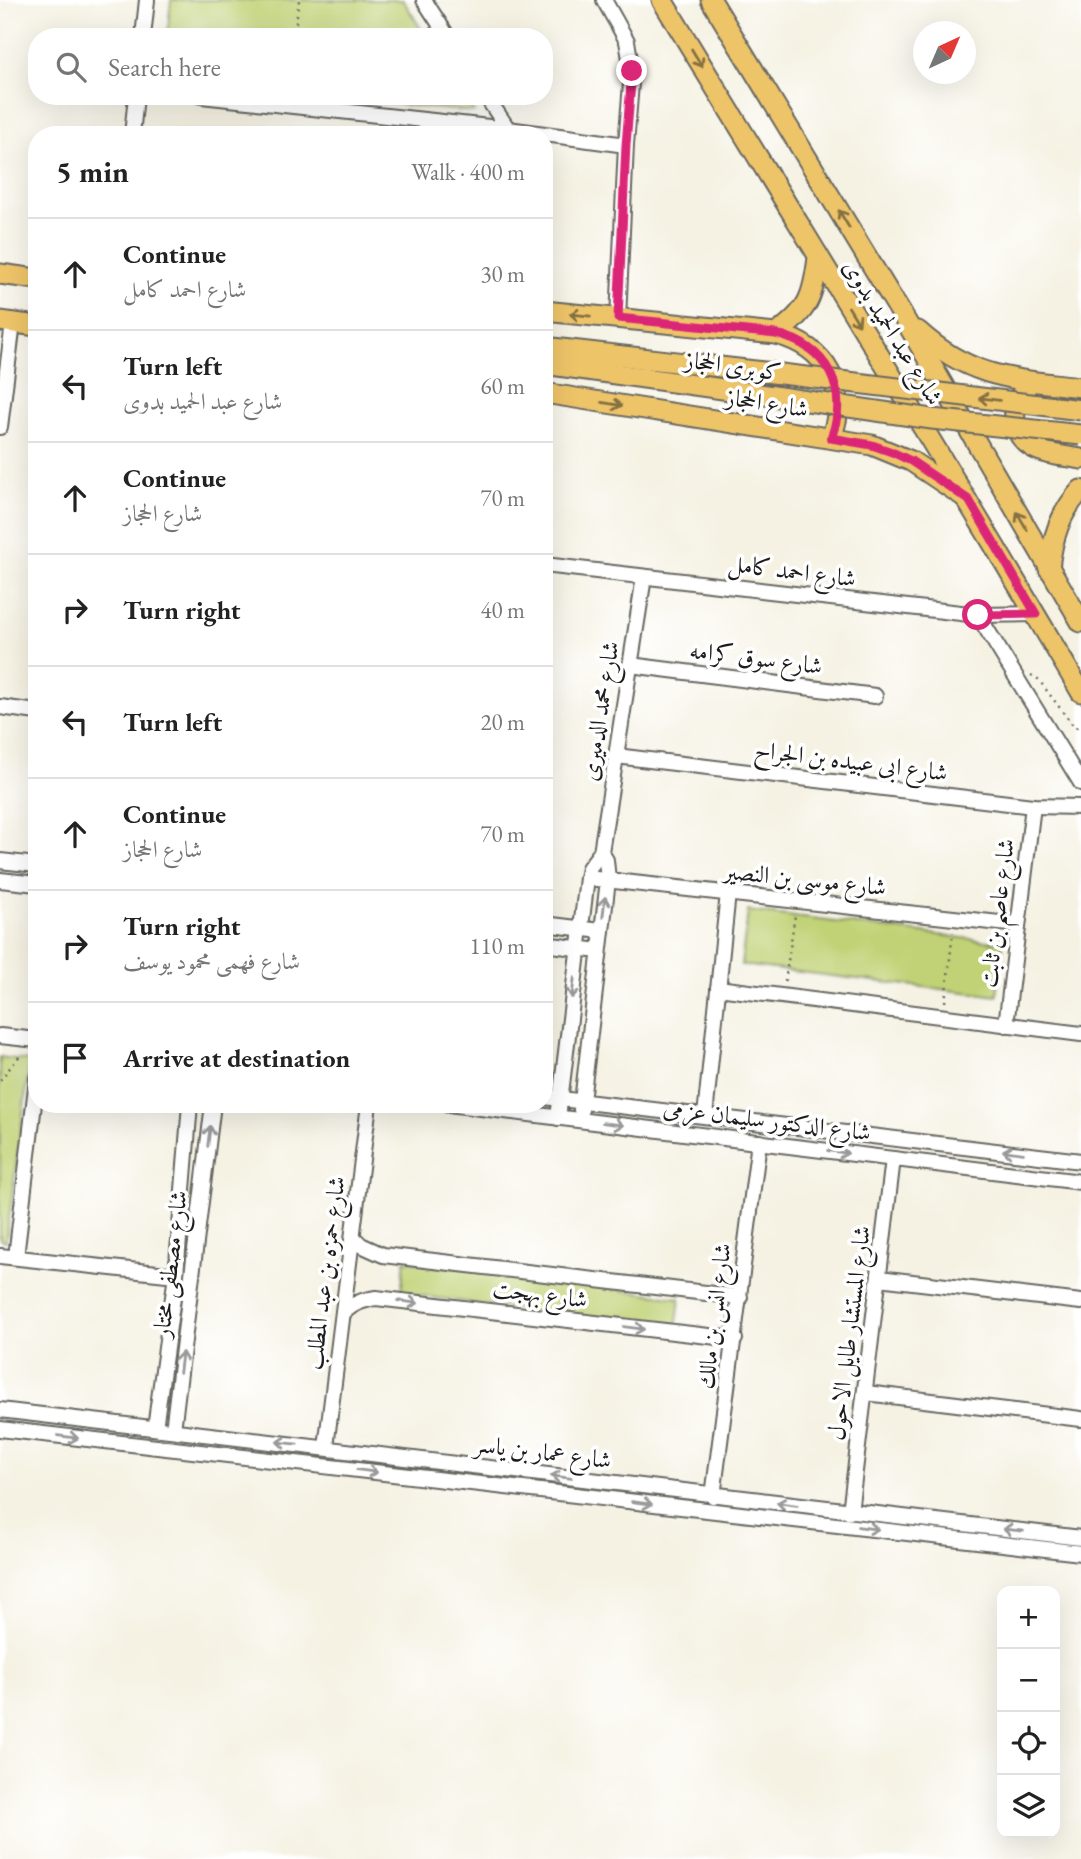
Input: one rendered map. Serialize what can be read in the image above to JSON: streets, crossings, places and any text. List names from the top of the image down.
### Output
{
  "streets": {
    "main road": ["شارع عبد الحميد بدوى", "كوبرى الحجاز", "شارع الحجاز"],
    "street": [
      "شارع احمد كامل",
      "شارع سوق كرامه",
      "شارع محمد الدميرى",
      "شارع ابى عبيده بن الجراح",
      "شارع موسى بن النصير",
      "شارع عاصم بن ثابت",
      "شارع الدكتور سليمان عزمى",
      "شارع مصطفى مختار",
      "شارع حمزه بن عبد المطلب",
      "شارع بهجت",
      "شارع انس بن مالك",
      "شارع المستشار طايل الاحول",
      "شارع عمار بن ياسر"
    ]
  },
  "crossings": [
    ["شارع عبد الحميد بدوى", "شارع الحجاز"],
    ["شارع عبد الحميد بدوى", "شارع احمد كامل"],
    ["شارع احمد كامل", "شارع محمد الدميرى"],
    ["شارع سوق كرامه", "شارع محمد الدميرى"],
    ["شارع محمد الدميرى", "شارع ابى عبيده بن الجراح"],
    ["شارع محمد الدميرى", "شارع موسى بن النصير"],
    ["شارع محمد الدميرى", "شارع الدكتور سليمان عزمى"],
    ["شارع ابى عبيده بن الجراح", "شارع عاصم بن ثابت"],
    ["شارع موسى بن النصير", "شارع عاصم بن ثابت"],
    ["شارع الدكتور سليمان عزمى", "شارع انس بن مالك"],
    ["شارع الدكتور سليمان عزمى", "شارع المستشار طايل الاحول"],
    ["شارع مصطفى مختار", "شارع عمار بن ياسر"],
    ["شارع حمزه بن عبد المطلب", "شارع بهجت"],
    ["شارع حمزه بن عبد المطلب", "شارع عمار بن ياسر"],
    ["شارع بهجت", "شارع انس بن مالك"],
    ["شارع انس بن مالك", "شارع عمار بن ياسر"],
    ["شارع المستشار طايل الاحول", "شارع عمار بن ياسر"]
  ],
  "north": "top right",
  "page": {
    "search": "Search here",
    "heading": ["5 min", "Walk · 400 m"],
    "list": [
      ["Continue", "شارع احمد كامل", "30 m"],
      ["Turn left", "شارع عبد الحميد بدوى", "60 m"],
      ["Continue", "شارع الحجاز", "70 m"],
      ["Turn right", "40 m"],
      ["Turn left", "20 m"],
      ["Continue", "شارع الحجاز", "70 m"],
      ["Turn right", "شارع فهمى محمود يوسف", "110 m"],
      "Arrive at destination"
    ],
    "map_buttons": ["+", "−"]
  }
}
